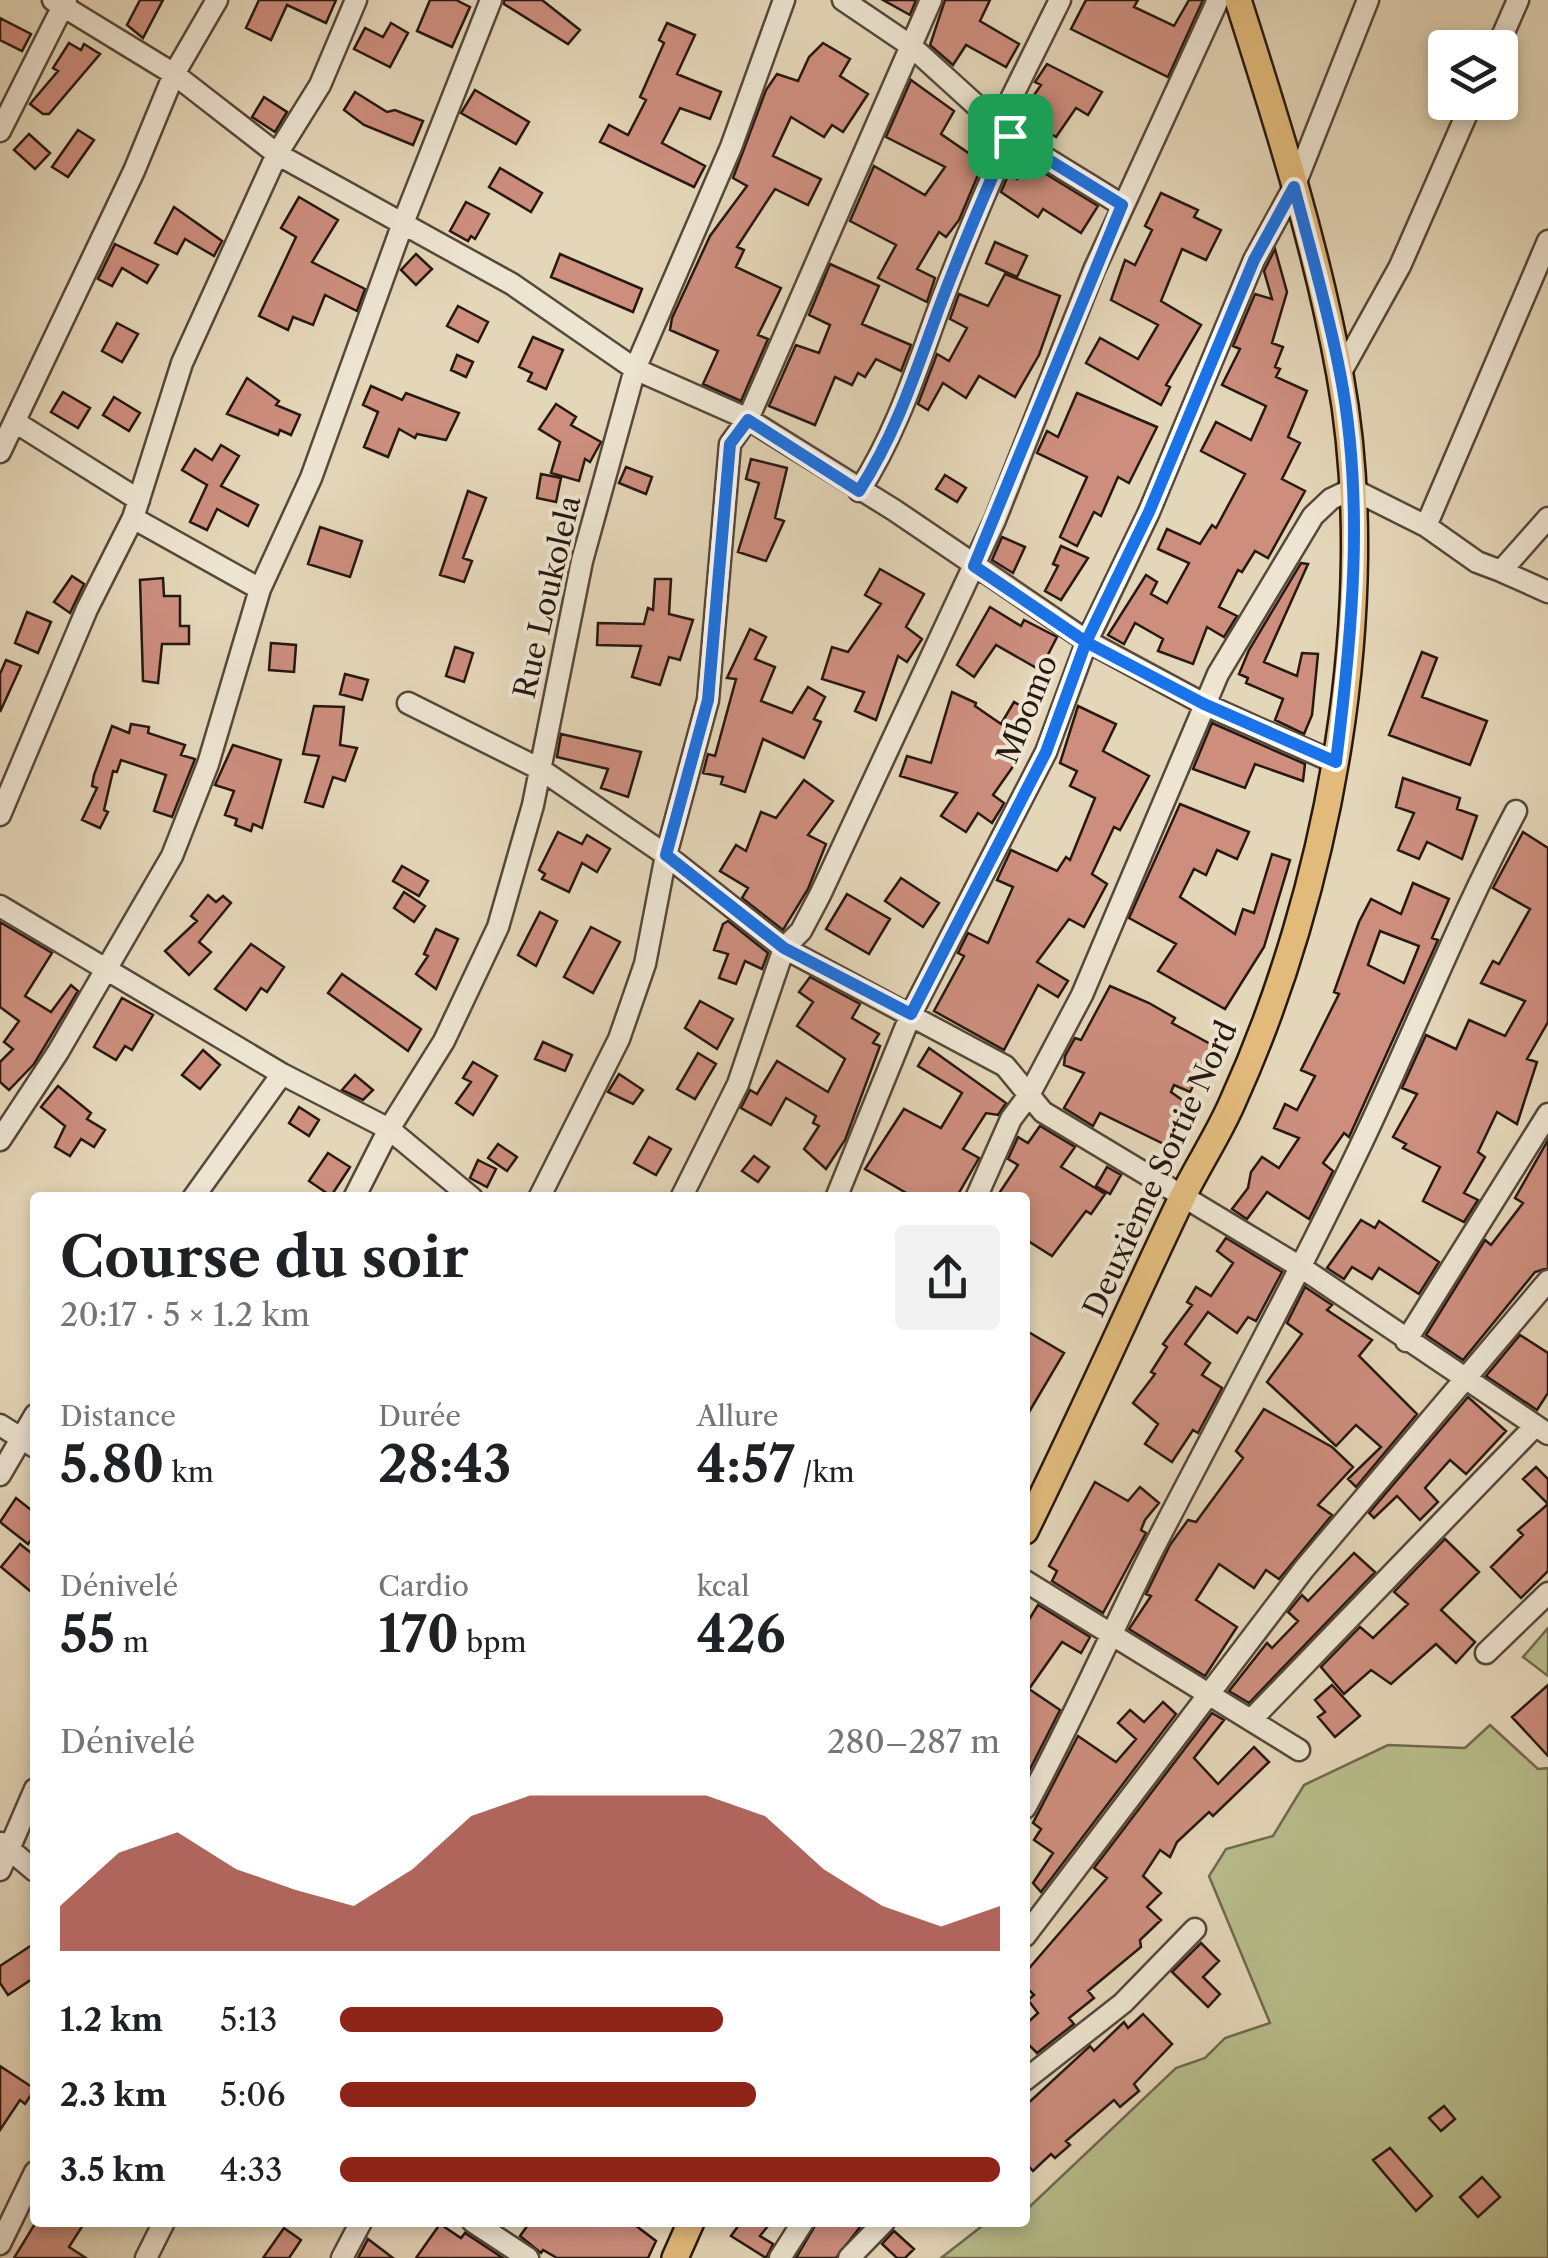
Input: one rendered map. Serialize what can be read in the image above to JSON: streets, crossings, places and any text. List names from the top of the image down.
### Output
{
  "streets": {
    "main road": ["Deuxième Sortie Nord"],
    "street": ["Rue Loukolela", "Mbomo"]
  },
  "crossings": [
    ["Mbomo", "Deuxième Sortie Nord"]
  ],
  "page": {
    "heading": ["Course du soir", "20:17 · 5 × 1.2 km"],
    "stats": [
      ["Distance", "5.80 km"],
      ["Durée", "28:43"],
      ["Allure", "4:57 /km"],
      ["Dénivelé", "55 m"],
      ["Cardio", "170 bpm"],
      ["kcal", "426"]
    ],
    "chart": ["Dénivelé", "280–287 m"],
    "list": [
      {
        "name": "1.2 km",
        "note": "5:13"
      },
      {
        "name": "2.3 km",
        "note": "5:06"
      },
      {
        "name": "3.5 km",
        "note": "4:33"
      }
    ]
  }
}
